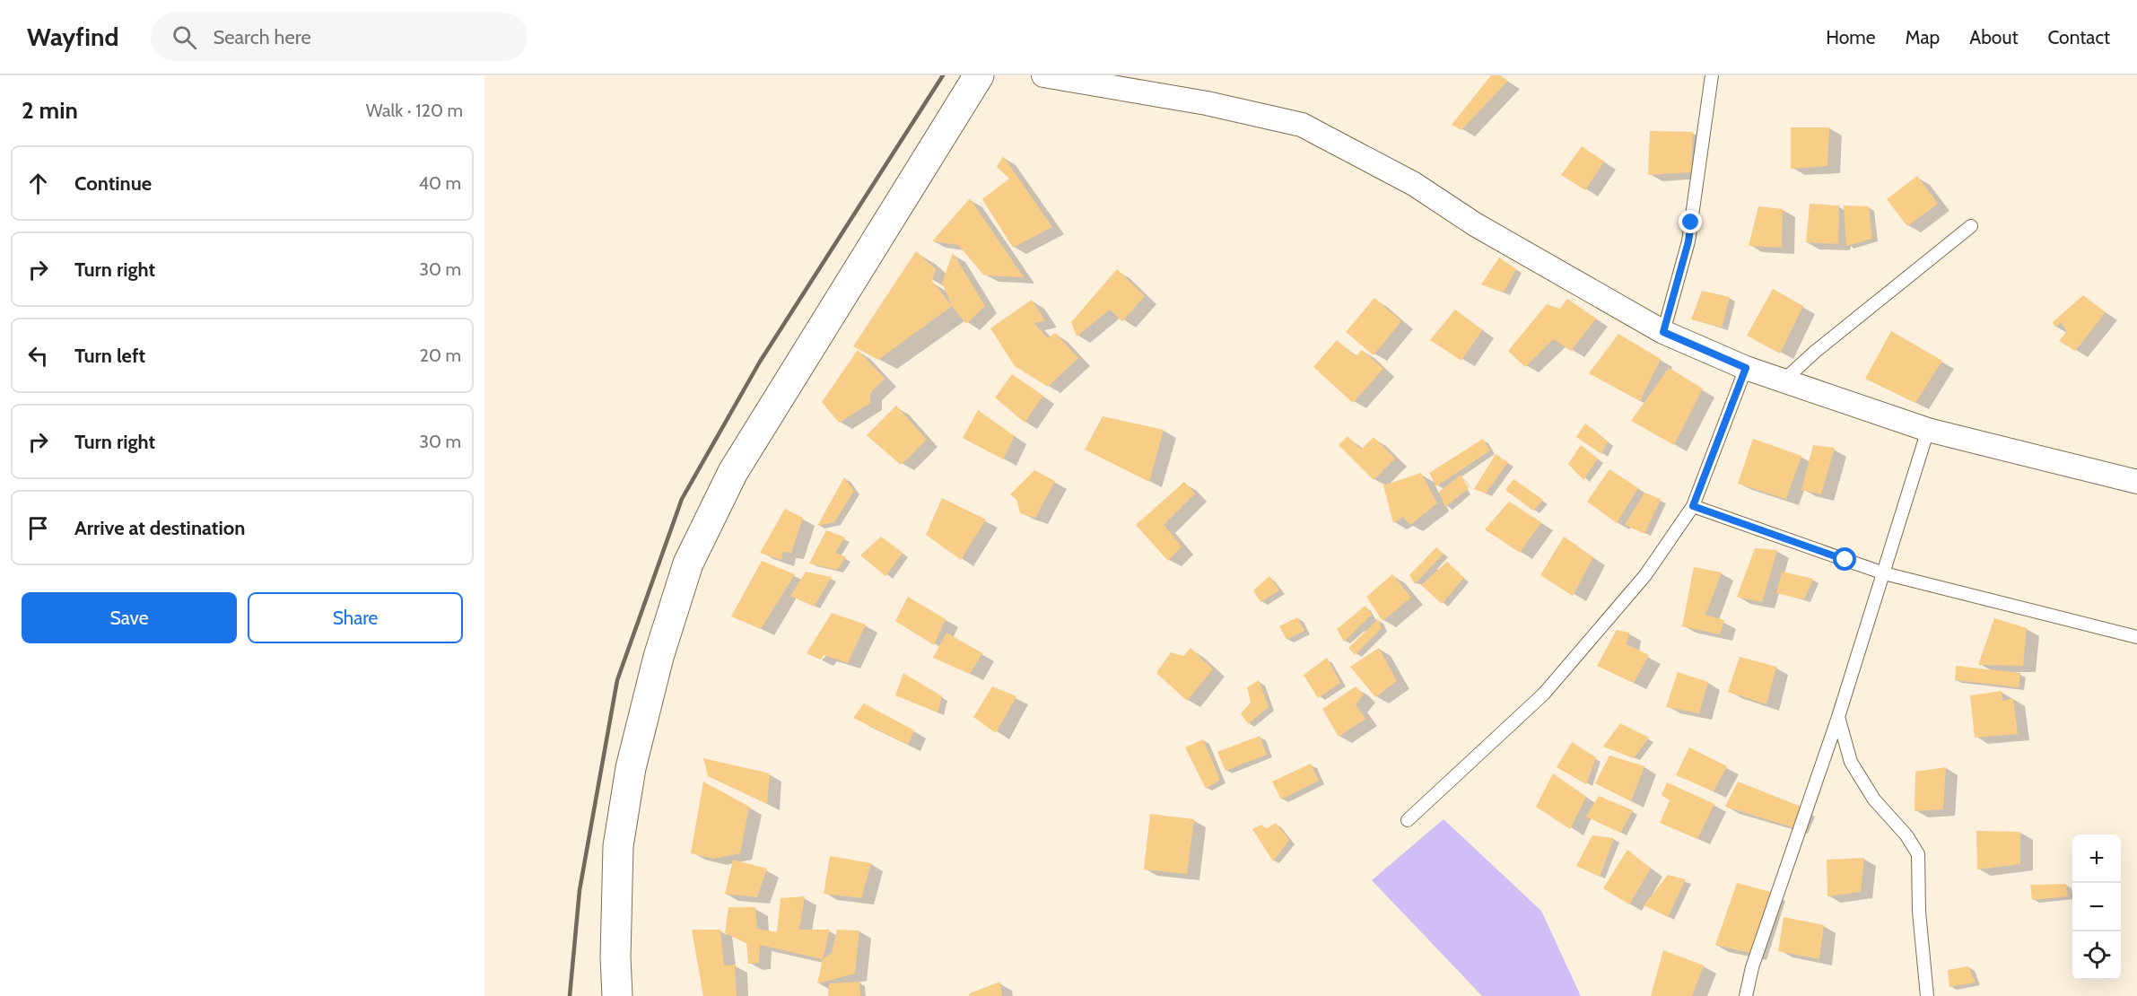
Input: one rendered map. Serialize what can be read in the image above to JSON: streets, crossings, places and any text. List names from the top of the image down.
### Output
{
  "page": {
    "header": "Wayfind",
    "search": "Search here",
    "nav": [
      "Home",
      "Map",
      "About",
      "Contact"
    ],
    "heading": ["2 min", "Walk · 120 m"],
    "list": [
      ["Continue", "40 m"],
      ["Turn right", "30 m"],
      ["Turn left", "20 m"],
      ["Turn right", "30 m"],
      "Arrive at destination"
    ],
    "buttons": ["Save", "Share"],
    "map_buttons": ["+", "−"]
  }
}
